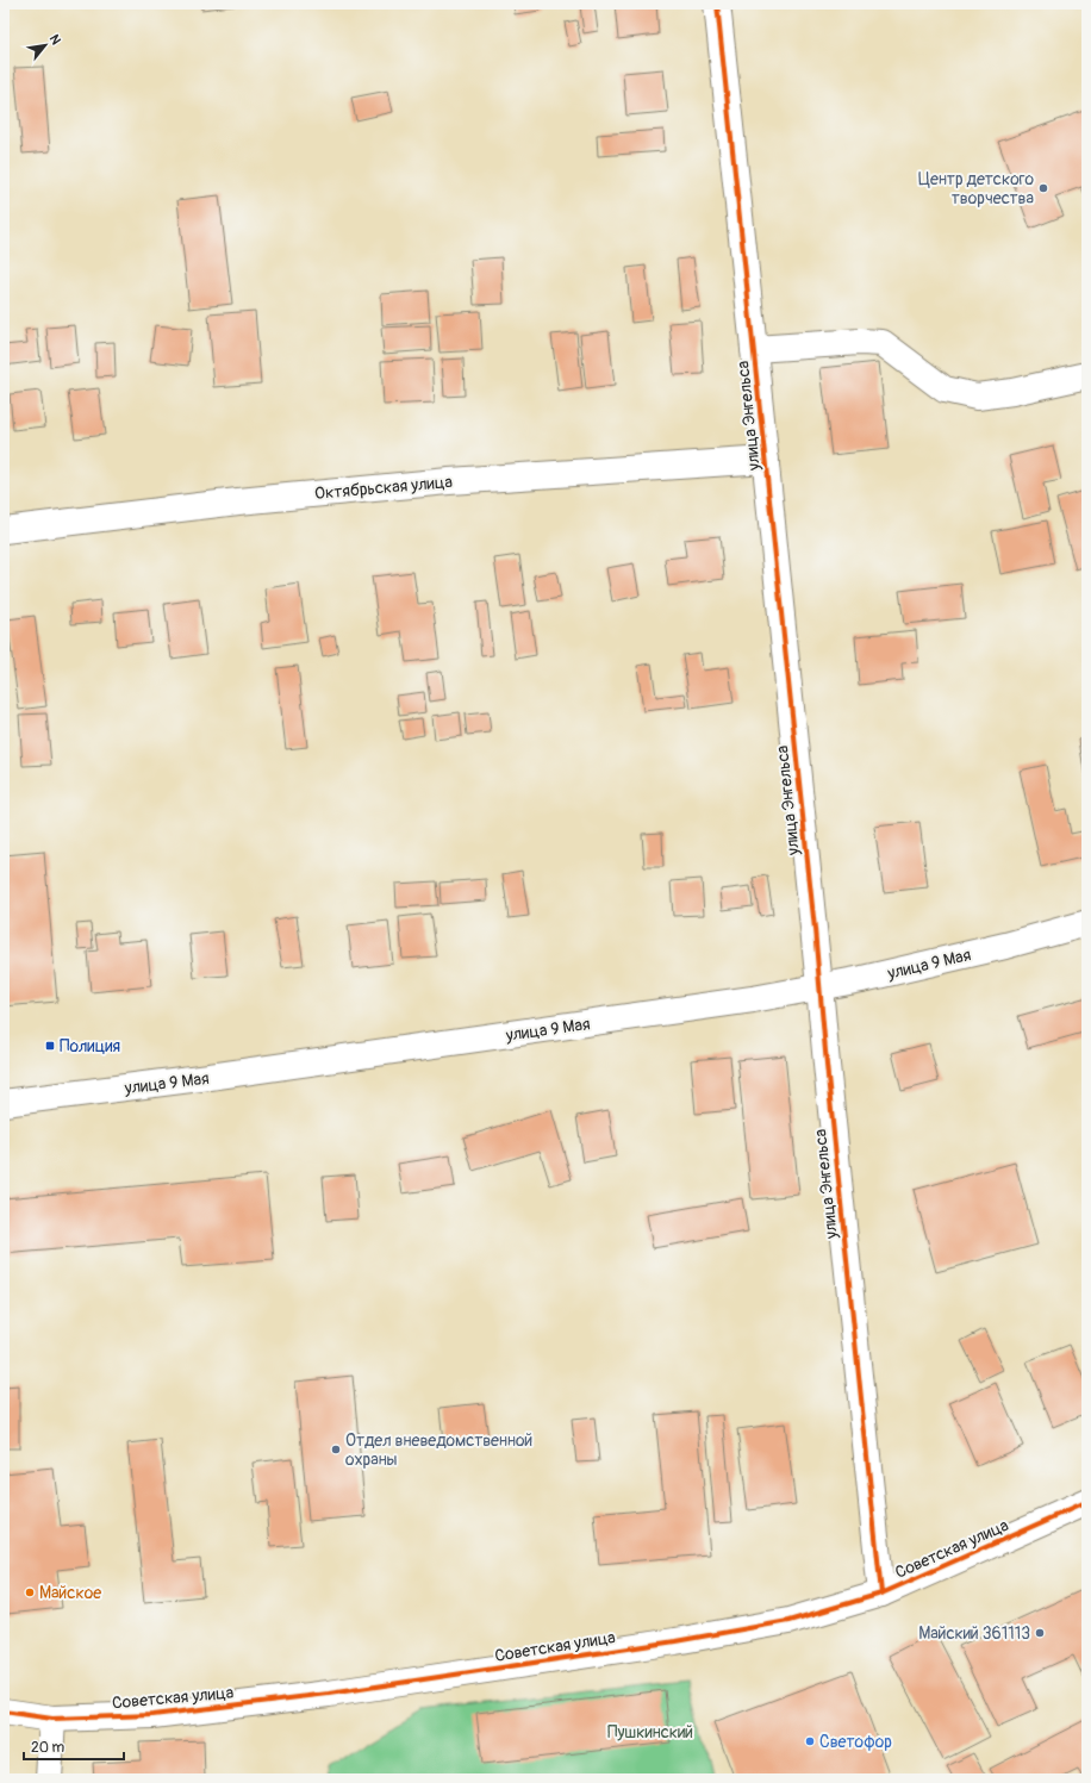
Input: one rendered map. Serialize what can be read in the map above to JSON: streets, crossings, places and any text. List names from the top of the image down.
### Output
{
  "streets": {
    "street": [
      "улица Энгельса",
      "Октябрьская улица",
      "улица 9 Мая",
      "Советская улица"
    ]
  },
  "crossings": [
    ["улица Энгельса", "Октябрьская улица"],
    ["улица Энгельса", "улица 9 Мая"],
    ["улица Энгельса", "Советская улица"]
  ],
  "parks": ["Пушкинский"],
  "places": {
    "other": [
      "Центр детского творчества",
      "Отдел вневедомственной охраны",
      "Майское",
      "Майский 361113",
      "Светофор"
    ],
    "transit": ["Полиция"]
  },
  "scale_bar": "20 m",
  "north": "top right"
}
